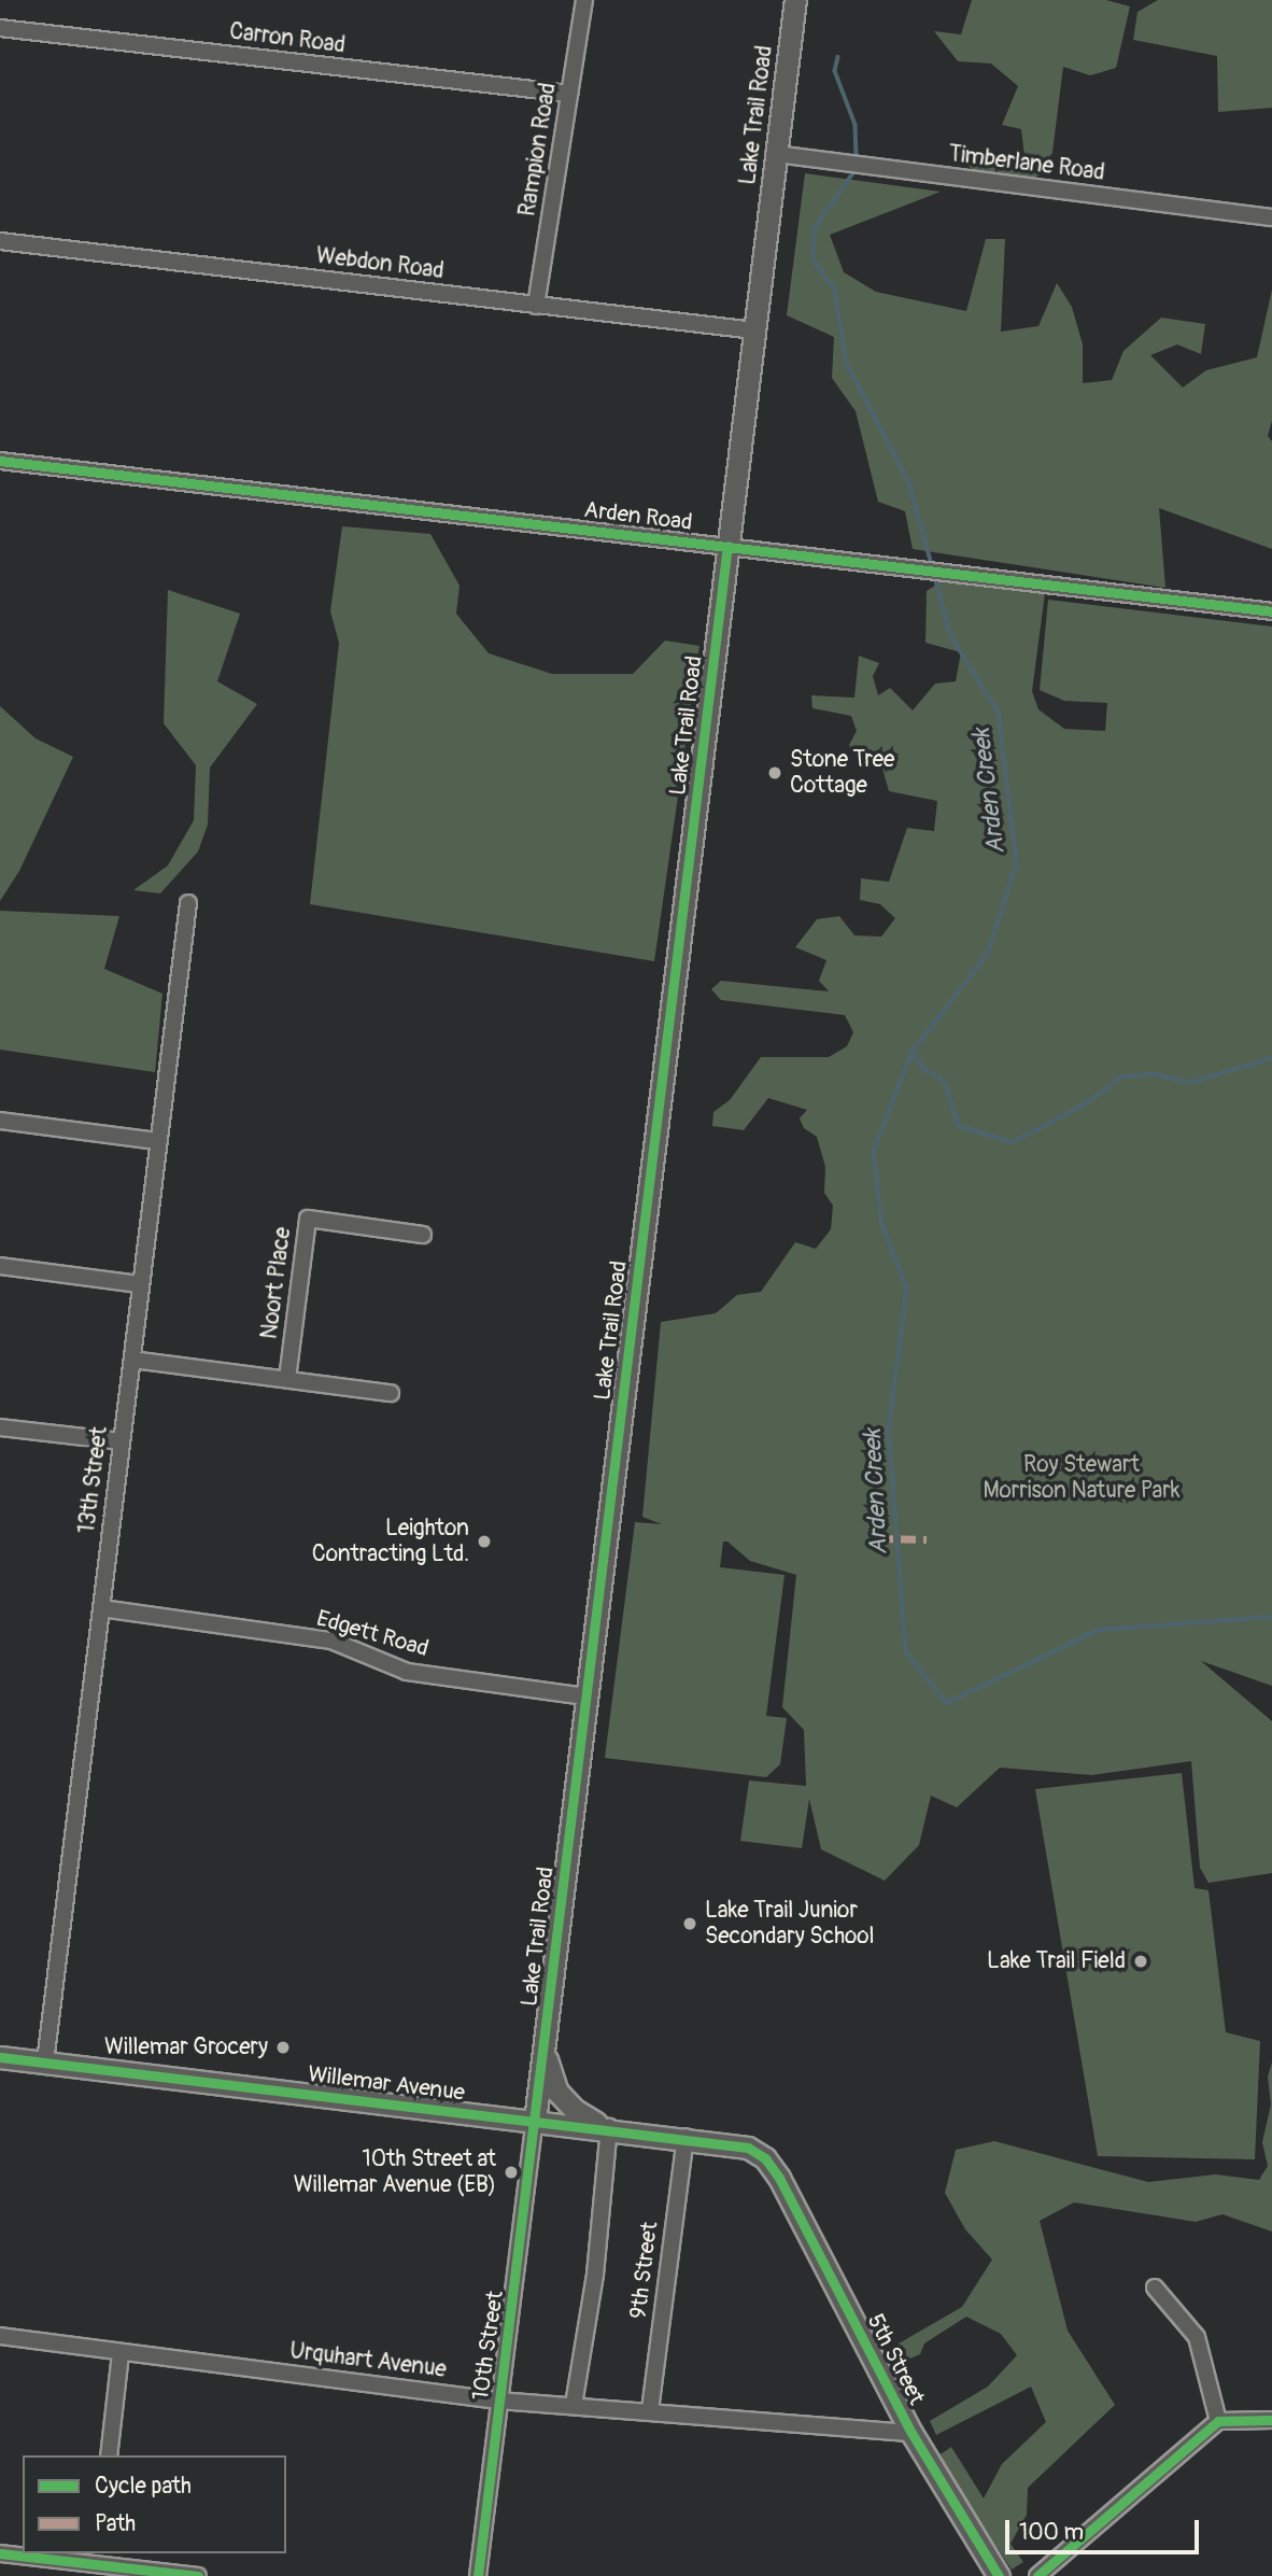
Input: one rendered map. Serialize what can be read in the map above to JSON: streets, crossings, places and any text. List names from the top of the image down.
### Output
{
  "streets": {
    "street": [
      "Carron Road",
      "Lake Trail Road",
      "Rampion Road",
      "Timberlane Road",
      "Webdon Road",
      "Arden Road",
      "Noort Place",
      "13th Street",
      "Edgett Road",
      "Willemar Avenue",
      "9th Street",
      "10th Street",
      "5th Street",
      "Urquhart Avenue"
    ]
  },
  "crossings": [
    ["Carron Road", "Rampion Road"],
    ["Lake Trail Road", "Timberlane Road"],
    ["Lake Trail Road", "Webdon Road"],
    ["Lake Trail Road", "Arden Road"],
    ["Lake Trail Road", "Edgett Road"],
    ["Lake Trail Road", "Willemar Avenue"],
    ["Lake Trail Road", "10th Street"],
    ["Rampion Road", "Webdon Road"],
    ["13th Street", "Edgett Road"],
    ["13th Street", "Willemar Avenue"],
    ["Willemar Avenue", "9th Street"],
    ["Willemar Avenue", "10th Street"],
    ["Willemar Avenue", "5th Street"],
    ["9th Street", "Urquhart Avenue"],
    ["10th Street", "Urquhart Avenue"],
    ["5th Street", "Urquhart Avenue"]
  ],
  "water": ["Arden Creek"],
  "parks": ["Roy Stewart Morrison Nature Park"],
  "places": [
    "Stone Tree Cottage",
    "Leighton Contracting Ltd.",
    "Lake Trail Junior Secondary School",
    "Lake Trail Field",
    "Willemar Grocery",
    "10th Street at Willemar Avenue (EB)"
  ],
  "legend": ["Cycle path", "Path"],
  "scale_bar": "100 m"
}
